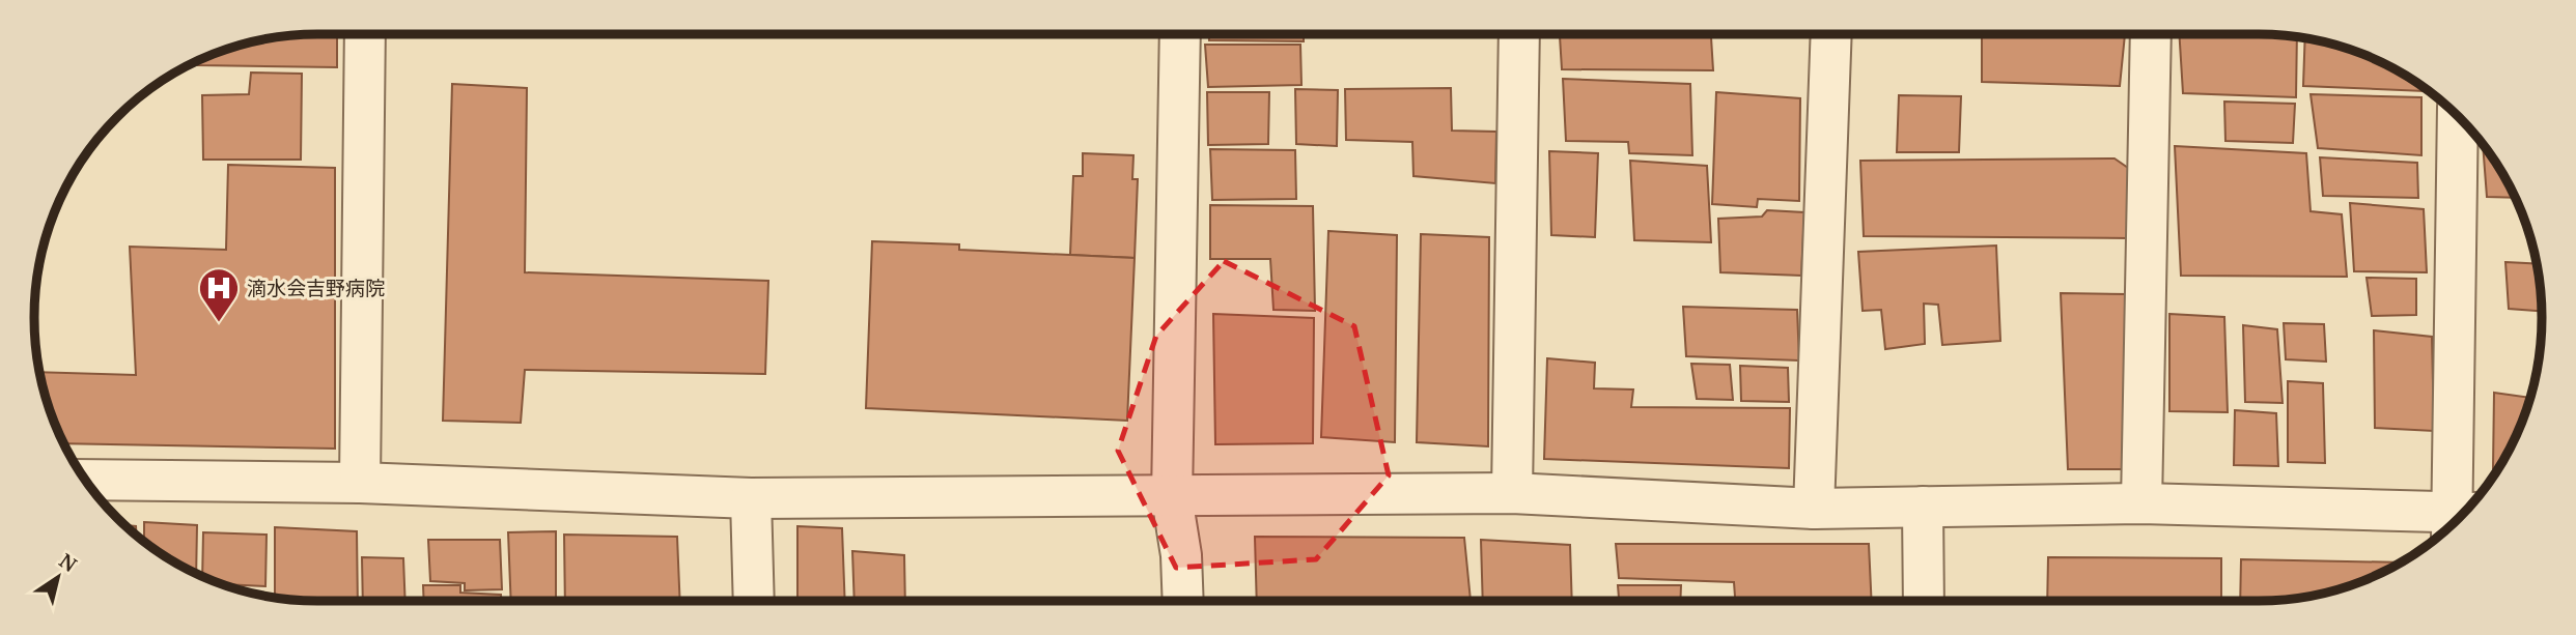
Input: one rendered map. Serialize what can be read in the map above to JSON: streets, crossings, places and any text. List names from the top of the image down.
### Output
{
  "places": {
    "hospital": ["滴水会吉野病院"]
  },
  "north": "top right"
}
